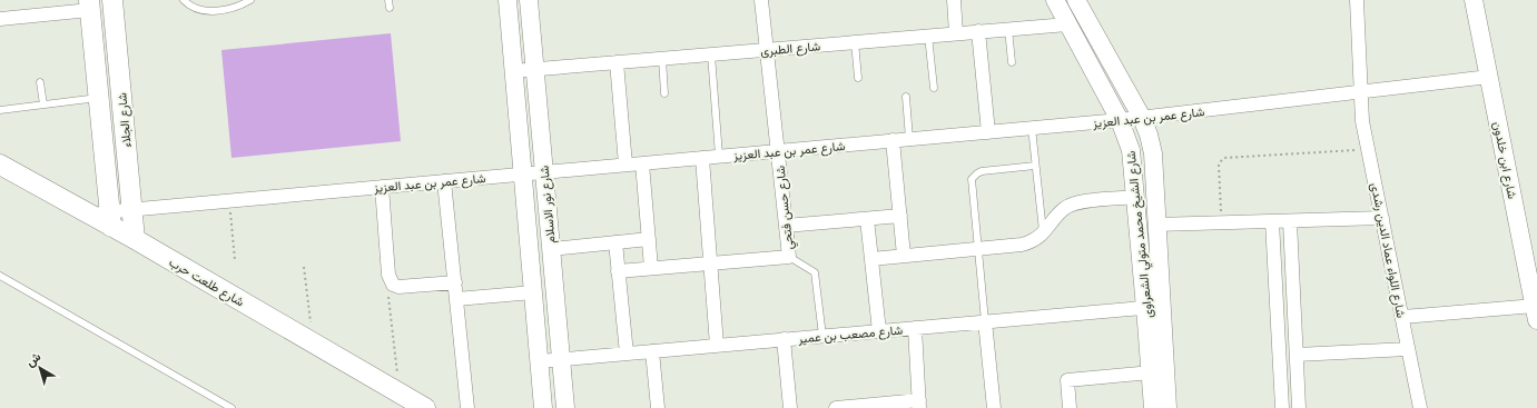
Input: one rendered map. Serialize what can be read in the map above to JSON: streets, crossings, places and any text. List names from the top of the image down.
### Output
{
  "streets": {
    "main road": ["شارع الجلاء", "شارع طلعت حرب"],
    "street": [
      "شارع الطبرى",
      "شارع عمر بن عبد العزيز",
      "شارع ابن خلدون",
      "شارع نور الاسلام",
      "شارع حسن فتحي",
      "شارع الشيخ محمد متولي الشعراوى",
      "شارع اللواء عماد الدين رشدى",
      "شارع مصعب بن عمير"
    ]
  },
  "crossings": [
    ["شارع الطبرى", "شارع نور الاسلام"],
    ["شارع الطبرى", "شارع حسن فتحي"],
    ["شارع الطبرى", "شارع الشيخ محمد متولي الشعراوى"],
    ["شارع عمر بن عبد العزيز", "شارع الجلاء"],
    ["شارع عمر بن عبد العزيز", "شارع ابن خلدون"],
    ["شارع عمر بن عبد العزيز", "شارع نور الاسلام"],
    ["شارع عمر بن عبد العزيز", "شارع حسن فتحي"],
    ["شارع عمر بن عبد العزيز", "شارع الشيخ محمد متولي الشعراوى"],
    ["شارع عمر بن عبد العزيز", "شارع اللواء عماد الدين رشدى"],
    ["شارع عمر بن عبد العزيز", "شارع طلعت حرب"],
    ["شارع الجلاء", "شارع طلعت حرب"],
    ["شارع نور الاسلام", "شارع مصعب بن عمير"],
    ["شارع الشيخ محمد متولي الشعراوى", "شارع مصعب بن عمير"]
  ],
  "north": "top left"
}
